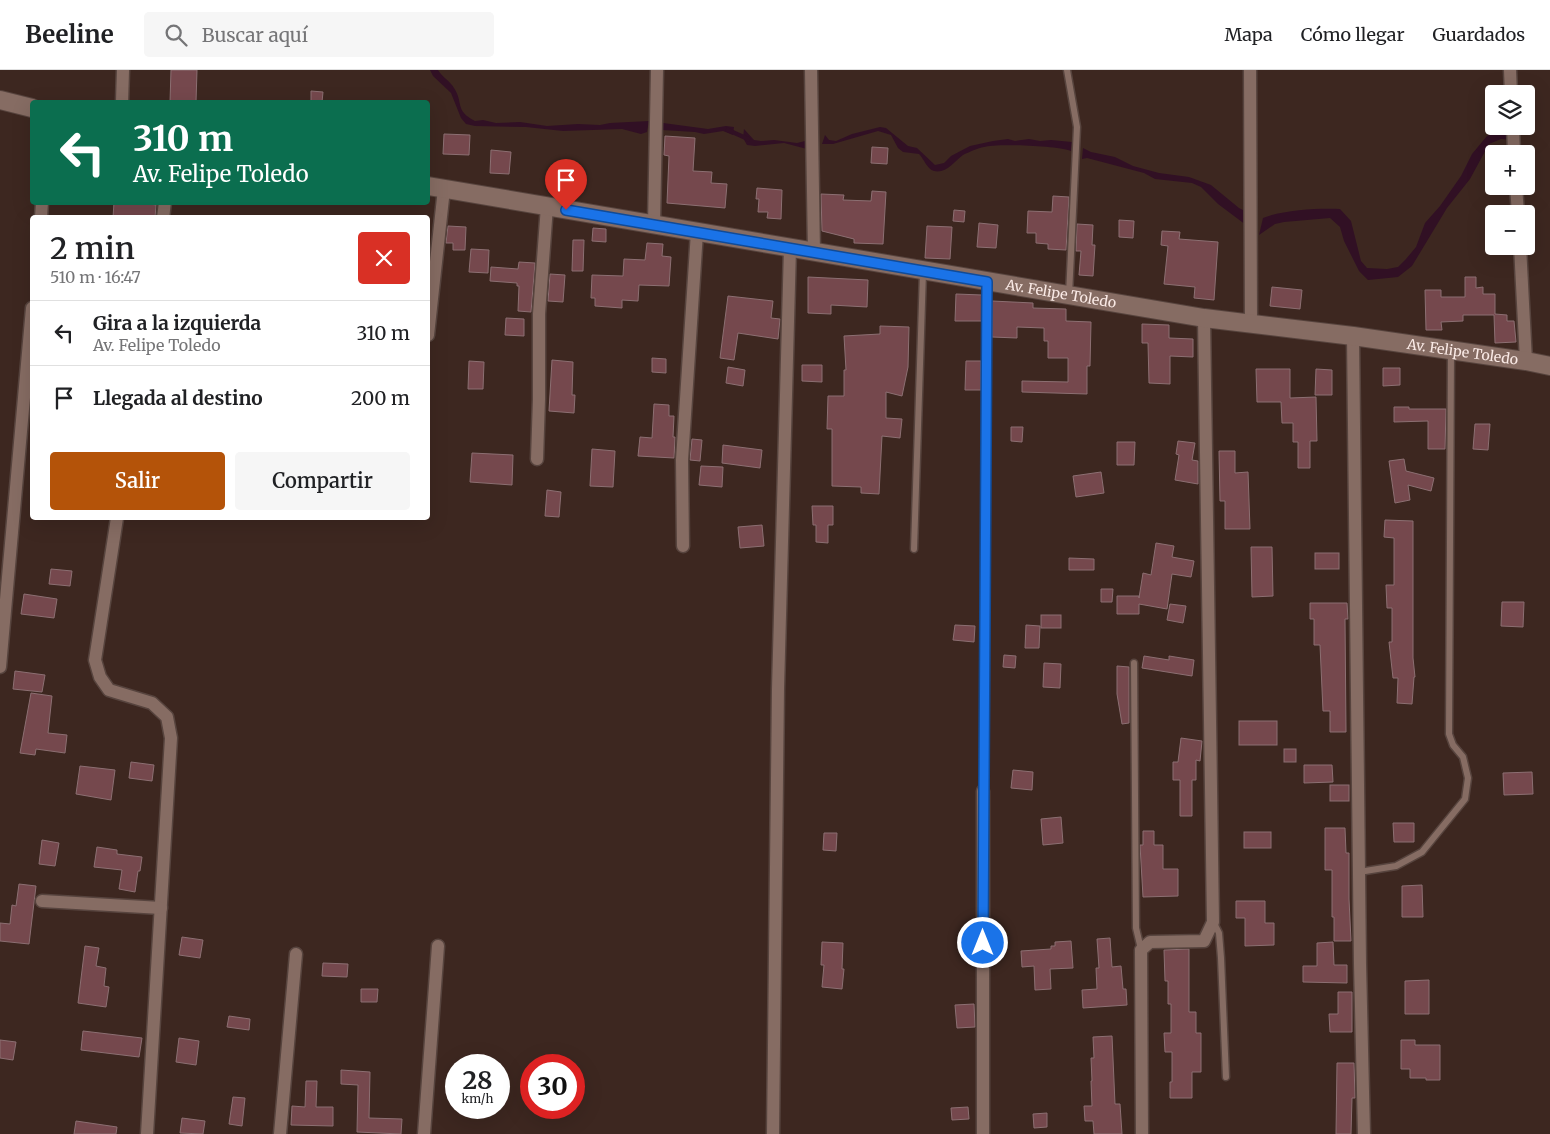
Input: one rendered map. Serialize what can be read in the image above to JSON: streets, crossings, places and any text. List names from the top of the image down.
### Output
{
  "streets": {
    "main road": ["Av. Felipe Toledo"]
  },
  "page": {
    "header": "Beeline",
    "search": "Buscar aquí",
    "nav": ["Mapa", "Cómo llegar", "Guardados"],
    "map_buttons": ["+", "−"],
    "turn": ["310 m", "Av. Felipe Toledo"],
    "heading": ["2 min", "510 m · 16:47"],
    "list": [
      {
        "name": "Gira a la izquierda",
        "note": "Av. Felipe Toledo",
        "value": "310 m"
      },
      {
        "name": "Llegada al destino",
        "value": "200 m"
      }
    ],
    "buttons": ["Salir", "Compartir"],
    "speed": "28 km/h",
    "limit": "30"
  }
}
